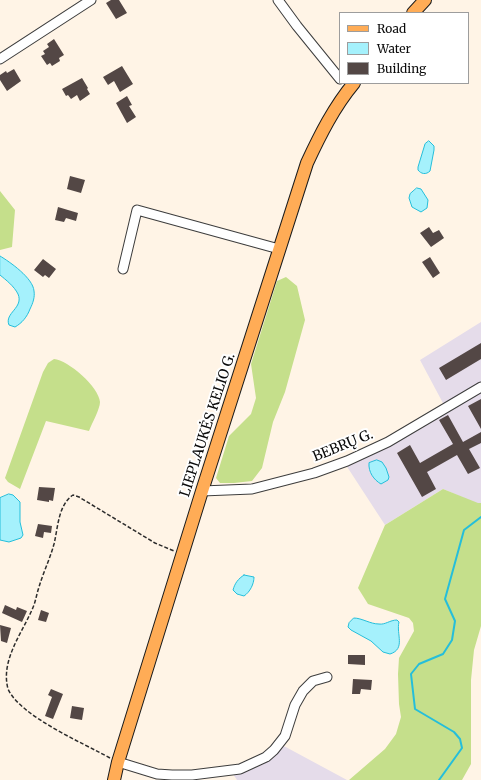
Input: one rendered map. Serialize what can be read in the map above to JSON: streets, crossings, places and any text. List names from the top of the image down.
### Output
{
  "streets": {
    "main road": ["LIEPLAUKĖS KELIO G."],
    "street": ["BEBRŲ G."]
  },
  "crossings": [
    ["LIEPLAUKĖS KELIO G.", "BEBRŲ G."]
  ],
  "legend": ["Road", "Water", "Building"]
}
